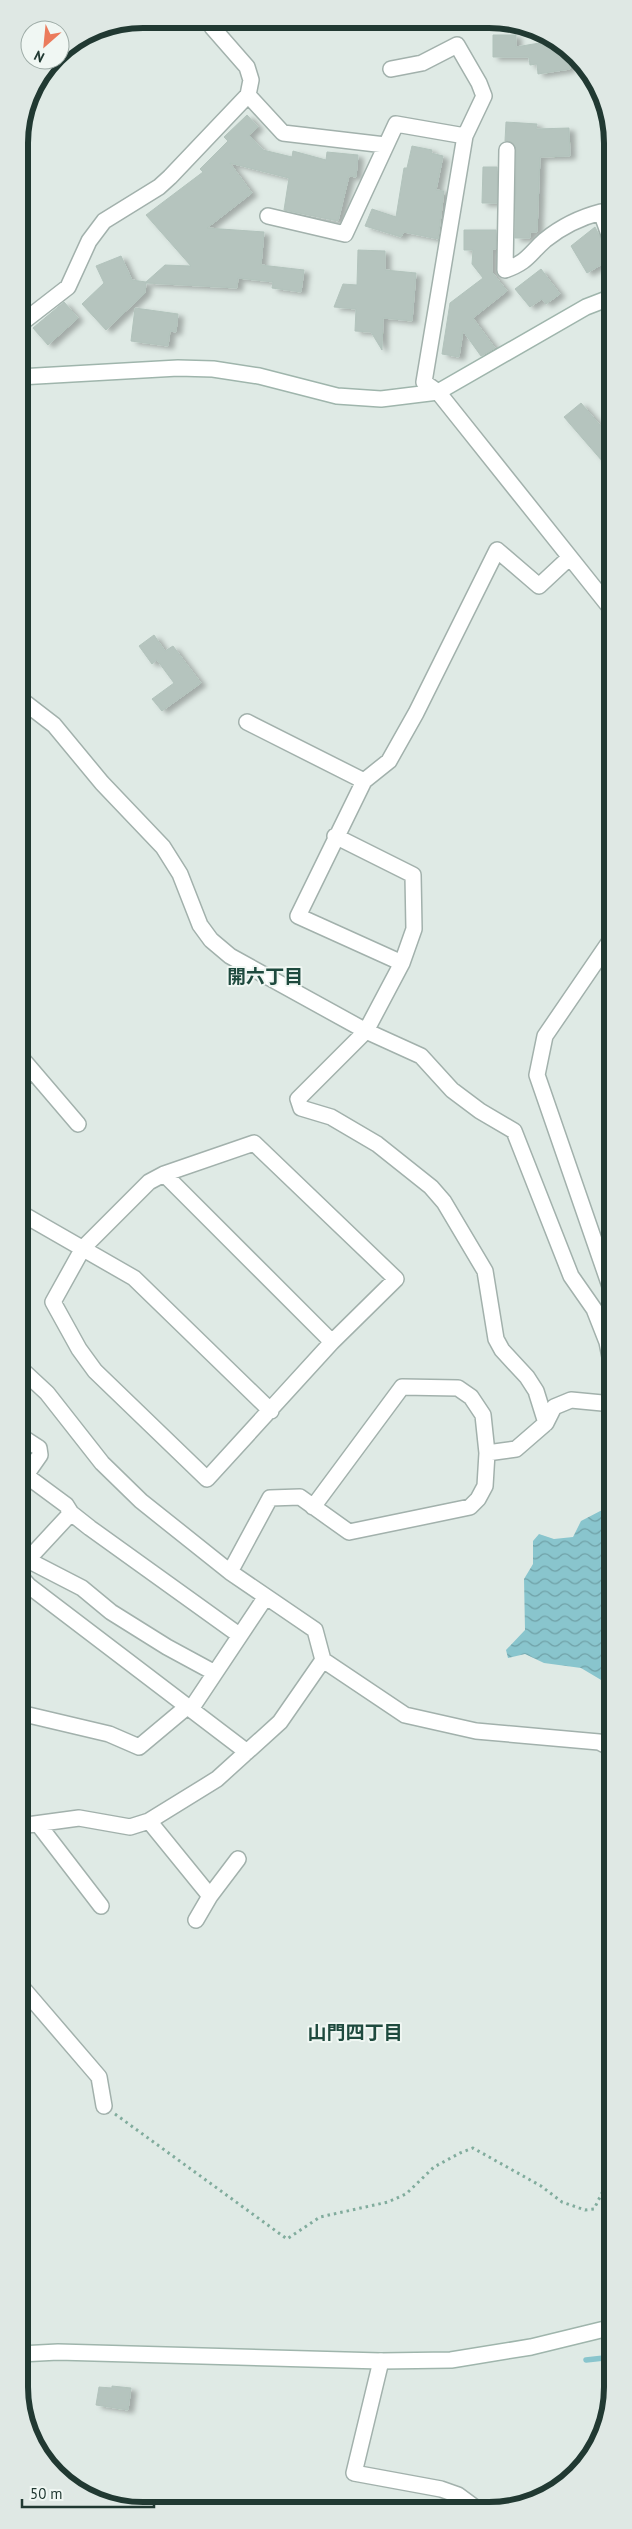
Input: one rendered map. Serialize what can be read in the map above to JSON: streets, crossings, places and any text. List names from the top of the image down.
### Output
{
  "districts": ["開六丁目", "山門四丁目"],
  "scale_bar": "50 m",
  "north": "bottom left"
}
